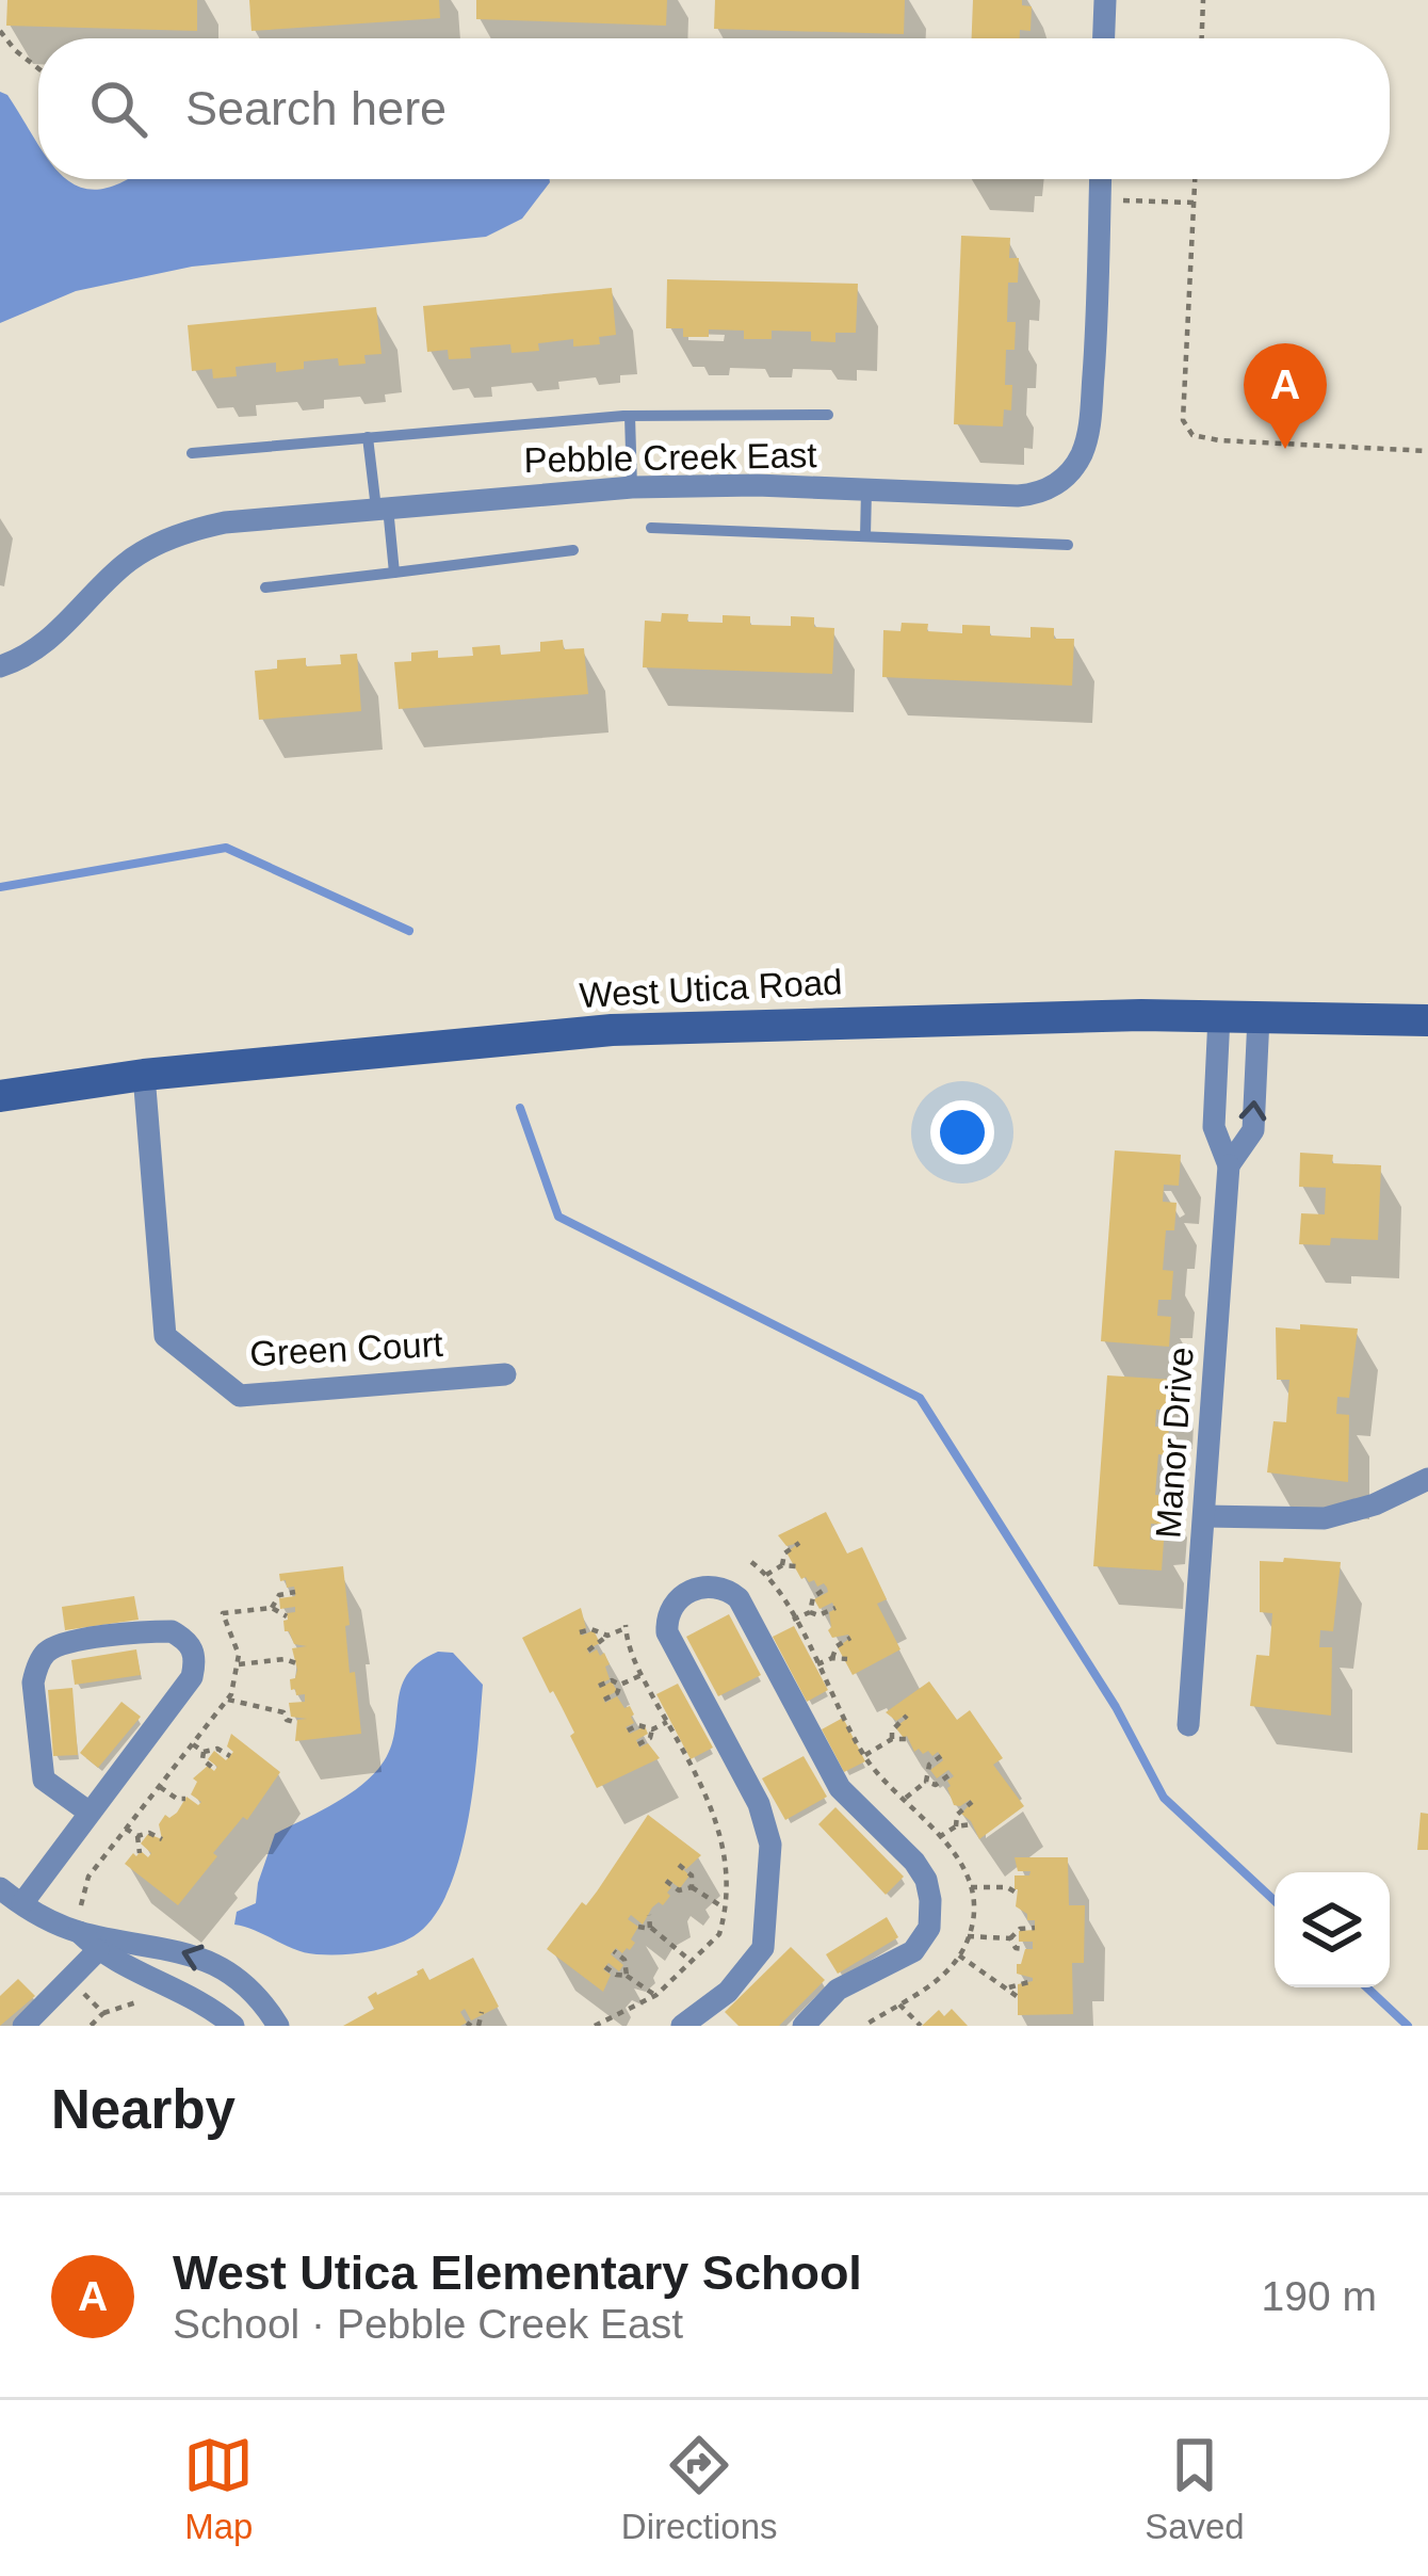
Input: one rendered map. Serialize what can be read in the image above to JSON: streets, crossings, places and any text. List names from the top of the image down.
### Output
{
  "streets": {
    "street": [
      "Pebble Creek East",
      "West Utica Road",
      "Green Court",
      "Manor Drive"
    ]
  },
  "crossings": [
    ["West Utica Road", "Green Court"],
    ["West Utica Road", "Manor Drive"]
  ],
  "page": {
    "search": "Search here",
    "pins": "A",
    "heading": "Nearby",
    "list": [
      {
        "mark": "A",
        "name": "West Utica Elementary School",
        "note": "School · Pebble Creek East",
        "value": "190 m"
      }
    ],
    "nav": ["Map", "Directions", "Saved"]
  }
}
